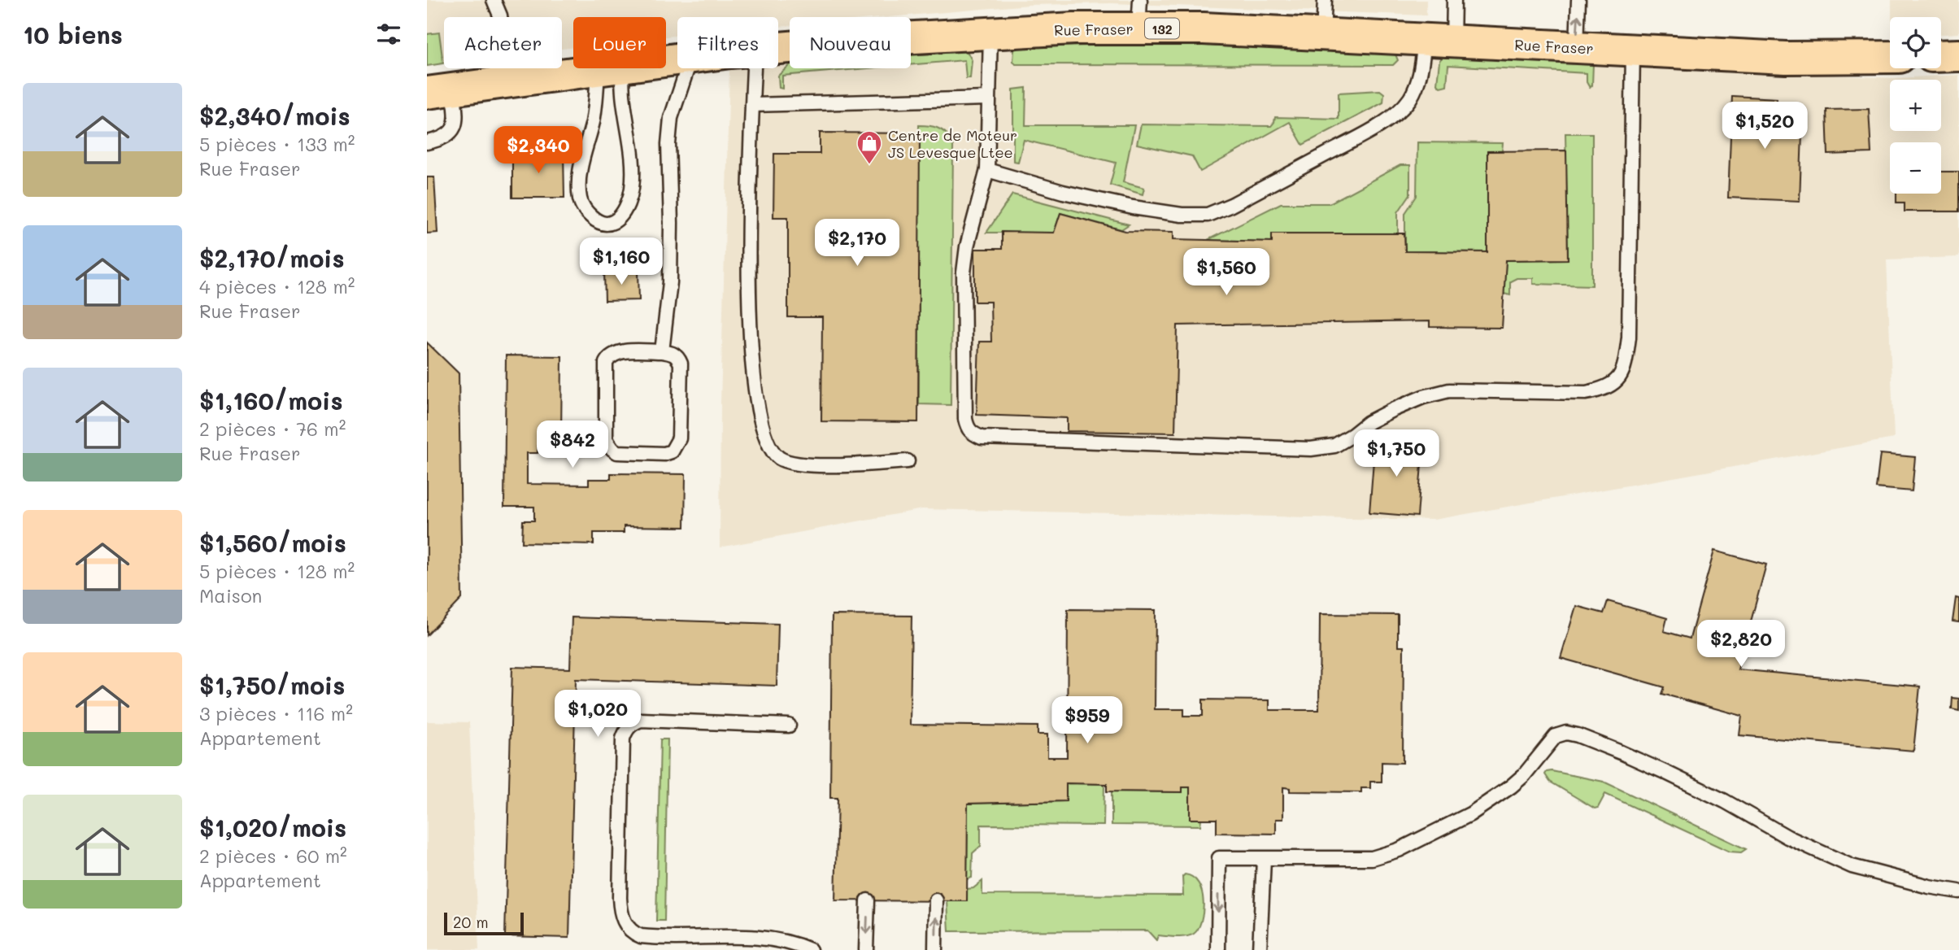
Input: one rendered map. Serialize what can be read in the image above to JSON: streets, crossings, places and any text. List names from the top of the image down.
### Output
{
  "streets": {
    "main road": ["132", "Rue Fraser"]
  },
  "places": {
    "shop": ["Centre de Moteur JS Levesque Ltee"]
  },
  "scale_bar": "20 m",
  "page": {
    "heading": "10 biens",
    "map_buttons": ["+", "−"],
    "chip": [
      "Acheter",
      "Louer",
      "Filtres",
      "Nouveau"
    ],
    "list": [
      {
        "name": "$2,340/mois",
        "note": "5 pièces · 133 m² · Rue Fraser"
      },
      {
        "name": "$2,170/mois",
        "note": "4 pièces · 128 m² · Rue Fraser"
      },
      {
        "name": "$1,160/mois",
        "note": "2 pièces · 76 m² · Rue Fraser"
      },
      {
        "name": "$1,560/mois",
        "note": "5 pièces · 128 m² · Maison"
      },
      {
        "name": "$1,750/mois",
        "note": "3 pièces · 116 m² · Appartement"
      },
      {
        "name": "$1,020/mois",
        "note": "2 pièces · 60 m² · Appartement"
      }
    ],
    "price": [
      "$1,520",
      "$2,340",
      "$2,170",
      "$1,160",
      "$1,560",
      "$842",
      "$1,750",
      "$2,820",
      "$1,020",
      "$959"
    ],
    "scale": "20 m"
  }
}
